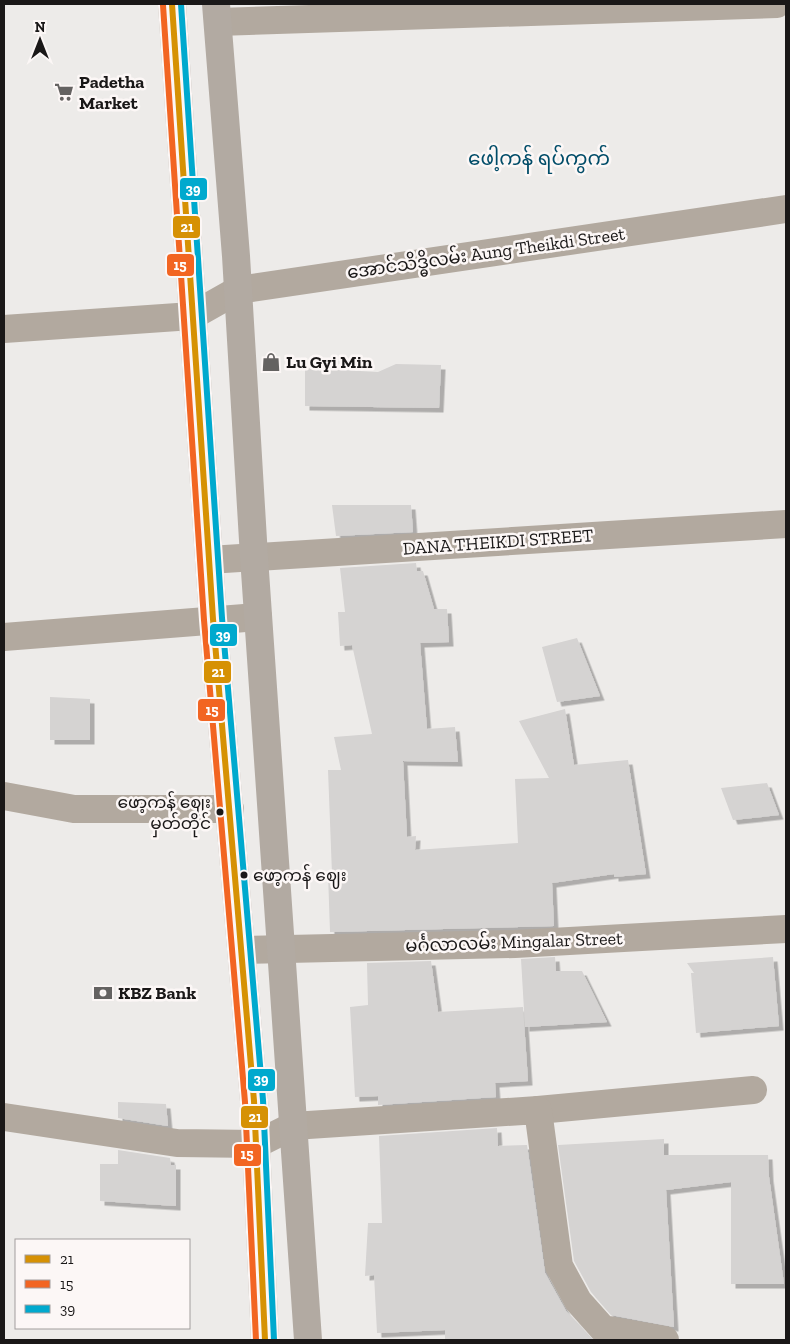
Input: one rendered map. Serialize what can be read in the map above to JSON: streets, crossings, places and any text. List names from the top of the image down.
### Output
{
  "streets": {
    "street": ["အောင်သိဒ္ဓိလမ်း Aung Theikdi Street", "DANA THEIKDI STREET", "မင်္ဂလာလမ်း Mingalar Street"]
  },
  "districts": ["ဖေါ့ကန် ရပ်ကွက်"],
  "places": {
    "supermarket": ["Padetha Market"],
    "shop": ["Lu Gyi Min"],
    "other": ["ဖော့ကန် ဈေး မှတ်တိုင်", "ဖော့ကန် ဈေး"],
    "bank": ["KBZ Bank"]
  },
  "lines": ["transit line 21", "transit line 39", "transit line 15"],
  "legend": ["21", "15", "39"],
  "north": "top"
}
